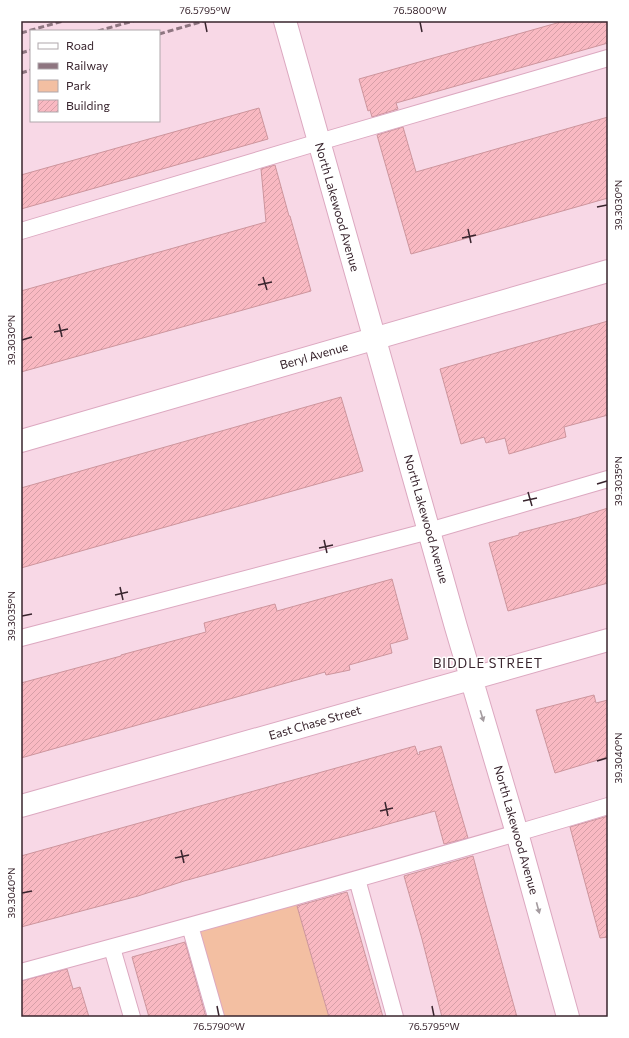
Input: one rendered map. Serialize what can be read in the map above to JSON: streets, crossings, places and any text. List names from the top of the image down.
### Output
{
  "streets": {
    "street": ["North Lakewood Avenue", "Beryl Avenue", "East Chase Street"]
  },
  "crossings": [
    ["North Lakewood Avenue", "Beryl Avenue"],
    ["North Lakewood Avenue", "East Chase Street"]
  ],
  "districts": ["BIDDLE STREET"],
  "legend": [
    "Road",
    "Railway",
    "Park",
    "Building"
  ],
  "coordinates": [
    "76.5795°W",
    "76.5800°W",
    "39.3030°N",
    "39.3035°N",
    "39.3040°N",
    "76.5790°W"
  ]
}
